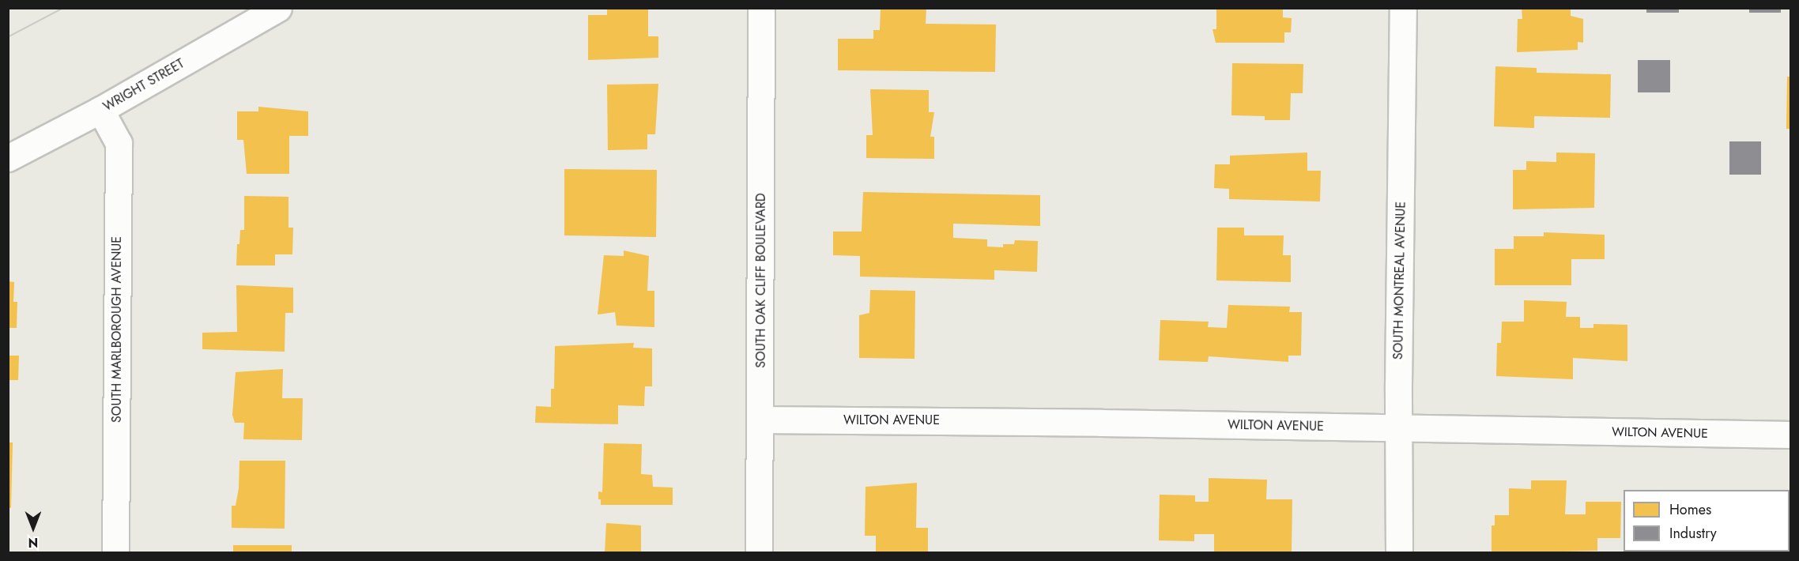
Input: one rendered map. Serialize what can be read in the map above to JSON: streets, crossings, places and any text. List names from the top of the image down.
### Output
{
  "streets": {
    "street": [
      "WRIGHT STREET",
      "SOUTH OAK CLIFF BOULEVARD",
      "SOUTH MONTREAL AVENUE",
      "SOUTH MARLBOROUGH AVENUE",
      "WILTON AVENUE"
    ]
  },
  "crossings": [
    ["WRIGHT STREET", "SOUTH MARLBOROUGH AVENUE"],
    ["SOUTH OAK CLIFF BOULEVARD", "WILTON AVENUE"],
    ["SOUTH MONTREAL AVENUE", "WILTON AVENUE"]
  ],
  "legend": ["Homes", "Industry"],
  "north": "bottom"
}
